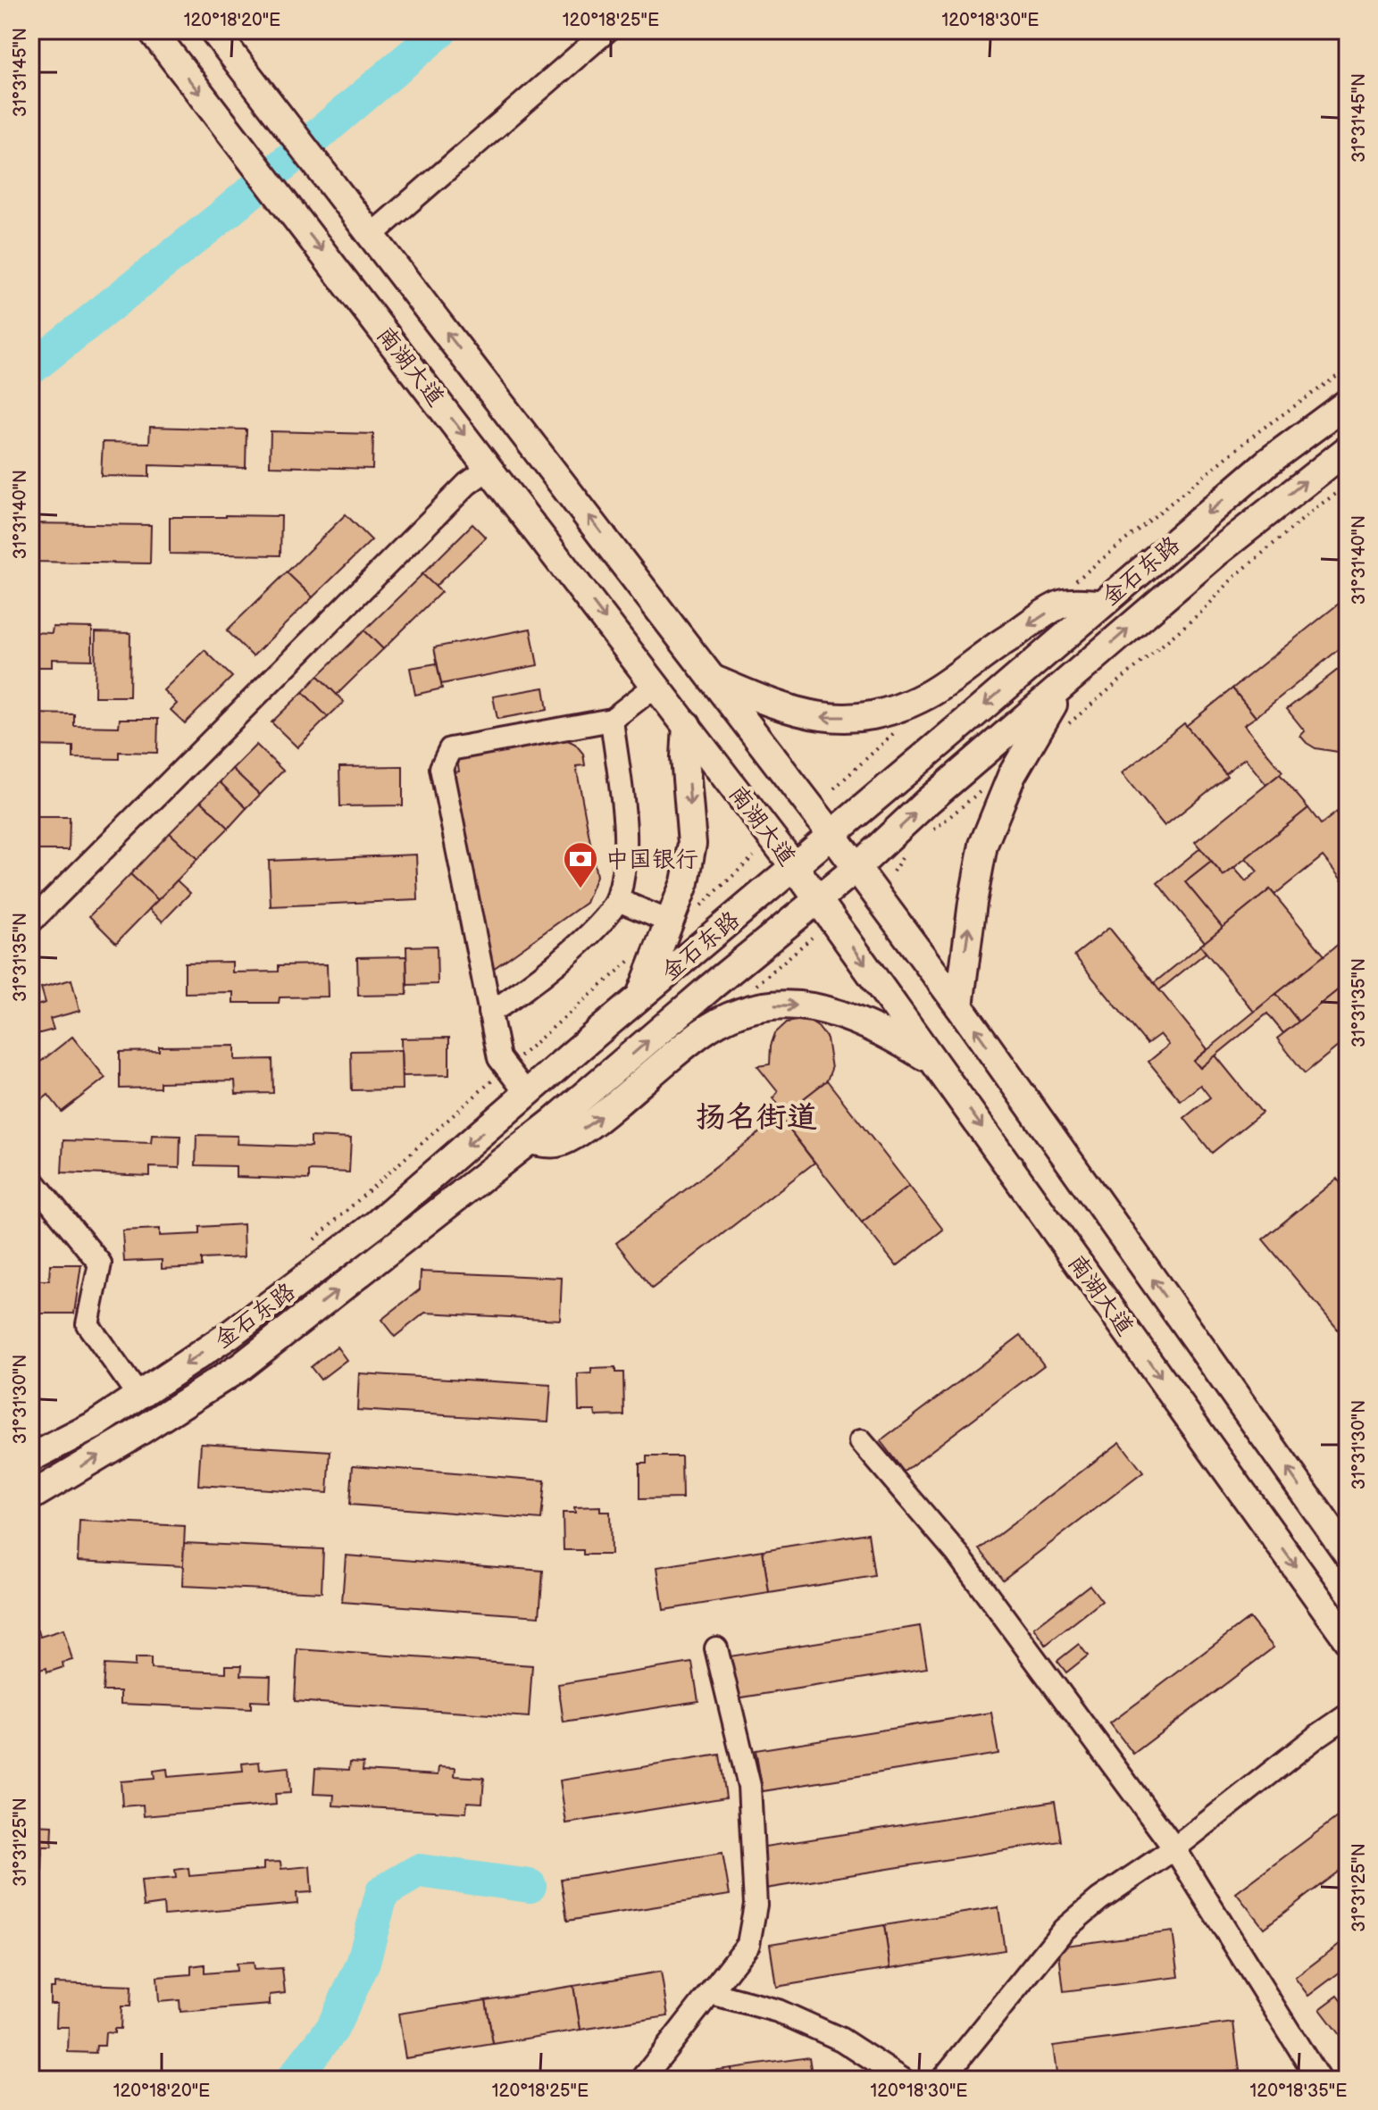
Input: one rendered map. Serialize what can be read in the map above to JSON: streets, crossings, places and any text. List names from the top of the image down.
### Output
{
  "streets": {
    "main road": ["南湖大道", "金石东路"]
  },
  "crossings": [
    ["南湖大道", "金石东路"]
  ],
  "districts": ["扬名街道"],
  "places": {
    "bank": ["中国银行"]
  },
  "coordinates": [
    "120°18'20\"E",
    "120°18'25\"E",
    "120°18'30\"E",
    "31°31'45\"N",
    "31°31'40\"N",
    "31°31'35\"N",
    "31°31'30\"N",
    "31°31'25\"N",
    "120°18'35\"E"
  ]
}
